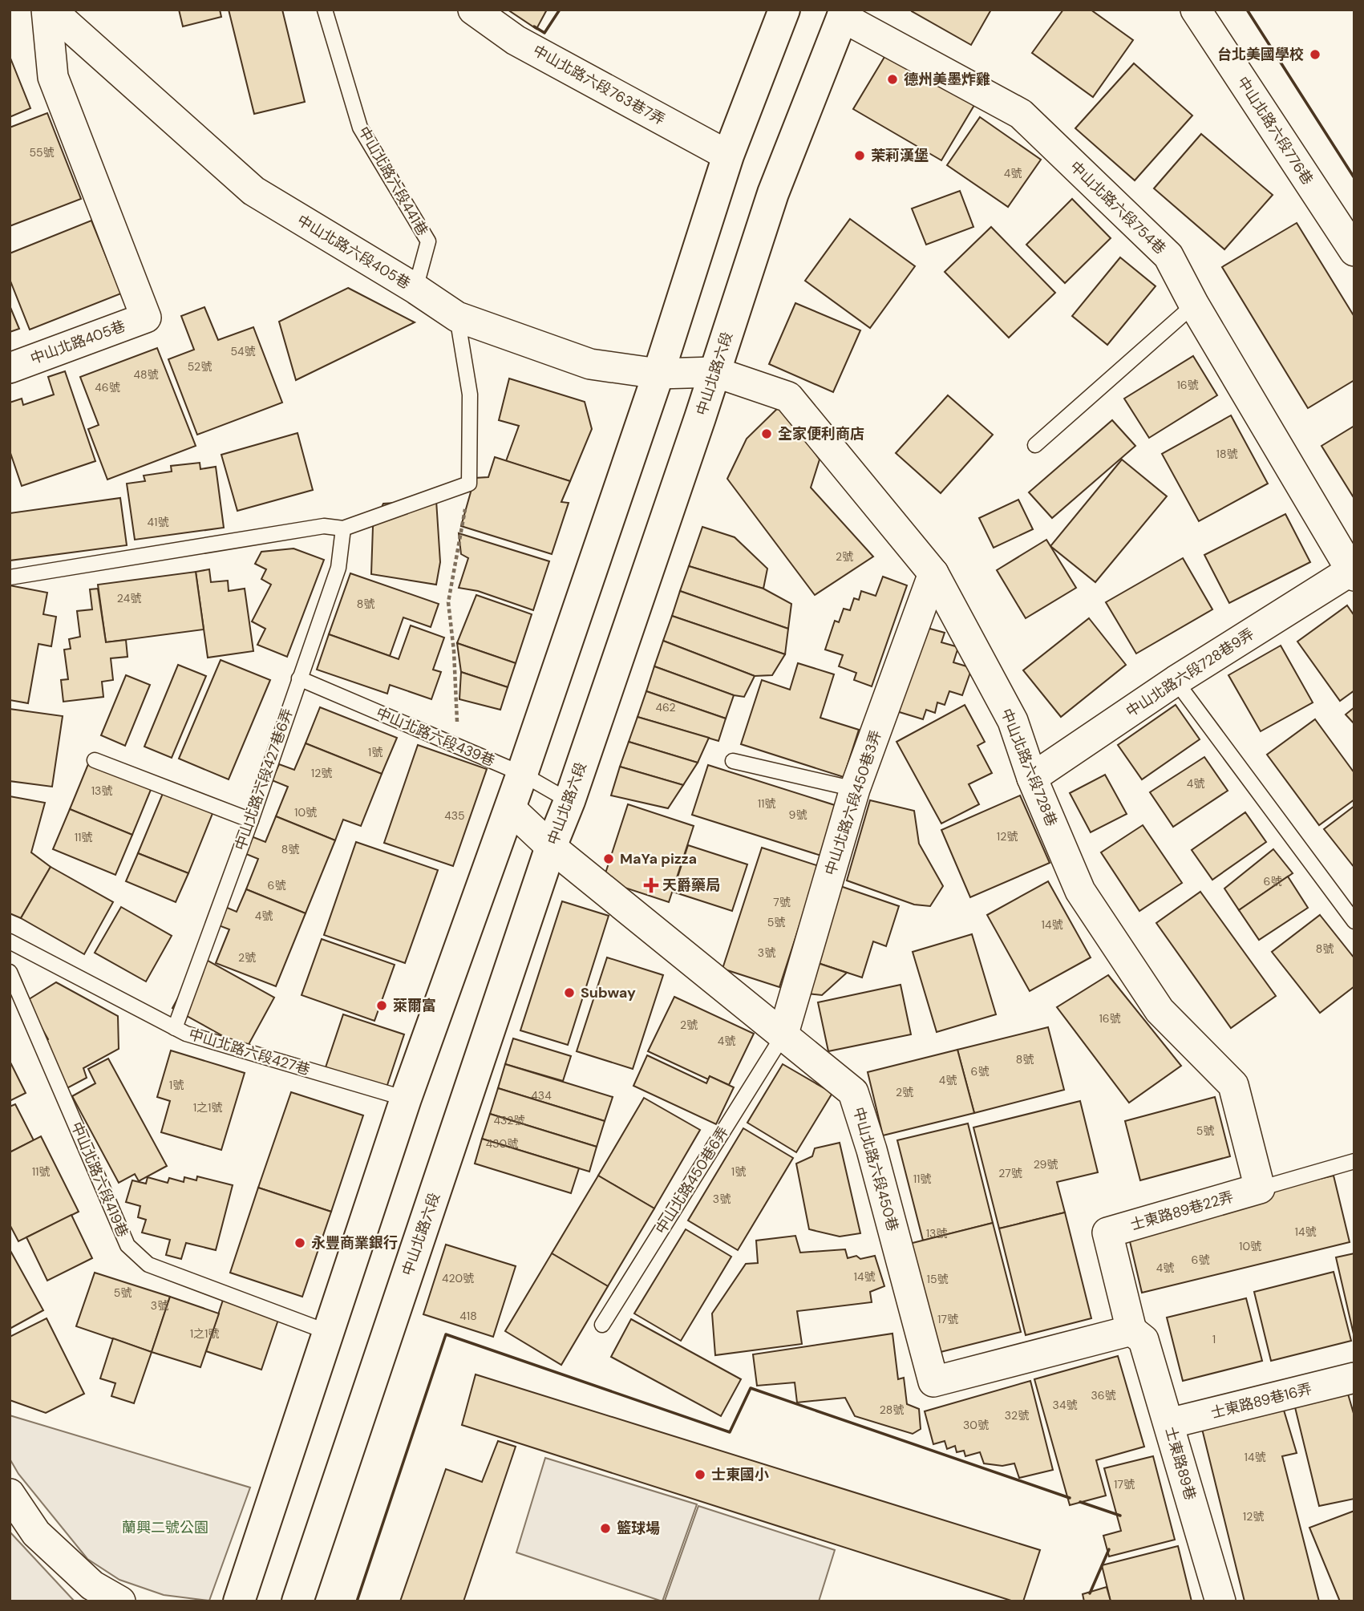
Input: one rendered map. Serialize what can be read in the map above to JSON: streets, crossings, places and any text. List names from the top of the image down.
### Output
{
  "streets": {
    "main road": ["中山北路六段"],
    "street": [
      "中山北路六段763巷7弄",
      "中山北路六段776巷",
      "中山北路六段754巷",
      "中山北路六段405巷",
      "中山北路405巷",
      "中山北路六段728巷9弄",
      "中山北路六段728巷",
      "中山北路六段450巷3弄",
      "中山北路六段450巷",
      "士東路89巷22弄",
      "士東路89巷16弄",
      "士東路89巷"
    ],
    "lane": [
      "中山北路六段441巷",
      "中山北路六段439巷",
      "中山北路六段427巷6弄",
      "中山北路六段427巷",
      "中山北路六段419巷",
      "中山北路450巷6弄"
    ]
  },
  "crossings": [
    ["中山北路六段441巷", "中山北路六段405巷"],
    ["中山北路六段754巷", "中山北路六段"],
    ["中山北路六段754巷", "中山北路六段728巷9弄"],
    ["中山北路六段405巷", "中山北路405巷"],
    ["中山北路六段405巷", "中山北路六段"],
    ["中山北路六段405巷", "中山北路六段728巷"],
    ["中山北路六段", "中山北路六段439巷"],
    ["中山北路六段", "中山北路六段728巷"],
    ["中山北路六段", "中山北路六段450巷"],
    ["中山北路六段728巷9弄", "中山北路六段728巷"],
    ["中山北路六段439巷", "中山北路六段427巷6弄"],
    ["中山北路六段728巷", "中山北路六段450巷3弄"],
    ["中山北路六段728巷", "士東路89巷22弄"],
    ["中山北路六段427巷6弄", "中山北路六段427巷"],
    ["中山北路六段450巷3弄", "中山北路六段450巷"],
    ["中山北路六段450巷3弄", "中山北路450巷6弄"],
    ["中山北路六段450巷", "中山北路450巷6弄"],
    ["中山北路六段450巷", "士東路89巷22弄"],
    ["中山北路六段450巷", "士東路89巷"],
    ["士東路89巷22弄", "士東路89巷"],
    ["士東路89巷16弄", "士東路89巷"]
  ],
  "parks": ["蘭興二號公園"],
  "places": {
    "other": [
      "台北美國學校",
      "德州美墨炸雞",
      "茉莉漢堡",
      "全家便利商店",
      "MaYa pizza",
      "Subway",
      "萊爾富",
      "永豐商業銀行",
      "士東國小",
      "籃球場"
    ],
    "health": ["天爵藥局"]
  },
  "house_numbers": [
    "55號",
    "4號",
    "54號",
    "52號",
    "48號",
    "16號",
    "46號",
    "18號",
    "41號",
    "2號",
    "24號",
    "8號",
    "462",
    "1號",
    "12號",
    "4號",
    "13號",
    "11號",
    "10號",
    "9號",
    "435",
    "12號",
    "11號",
    "8號",
    "6號",
    "6號",
    "7號",
    "4號",
    "5號",
    "14號",
    "8號",
    "3號",
    "2號",
    "16號",
    "2號",
    "4號",
    "8號",
    "6號",
    "4號",
    "1號",
    "2號",
    "434",
    "1之1號",
    "432號",
    "5號",
    "430號",
    "29號",
    "11號",
    "1號",
    "27號",
    "11號",
    "3號",
    "14號",
    "13號",
    "10號",
    "6號",
    "4號",
    "14號",
    "420號",
    "15號",
    "5號",
    "3號",
    "418",
    "17號",
    "1之1號",
    "1",
    "36號",
    "34號",
    "28號",
    "32號",
    "30號",
    "14號",
    "17號",
    "12號"
  ]
}
